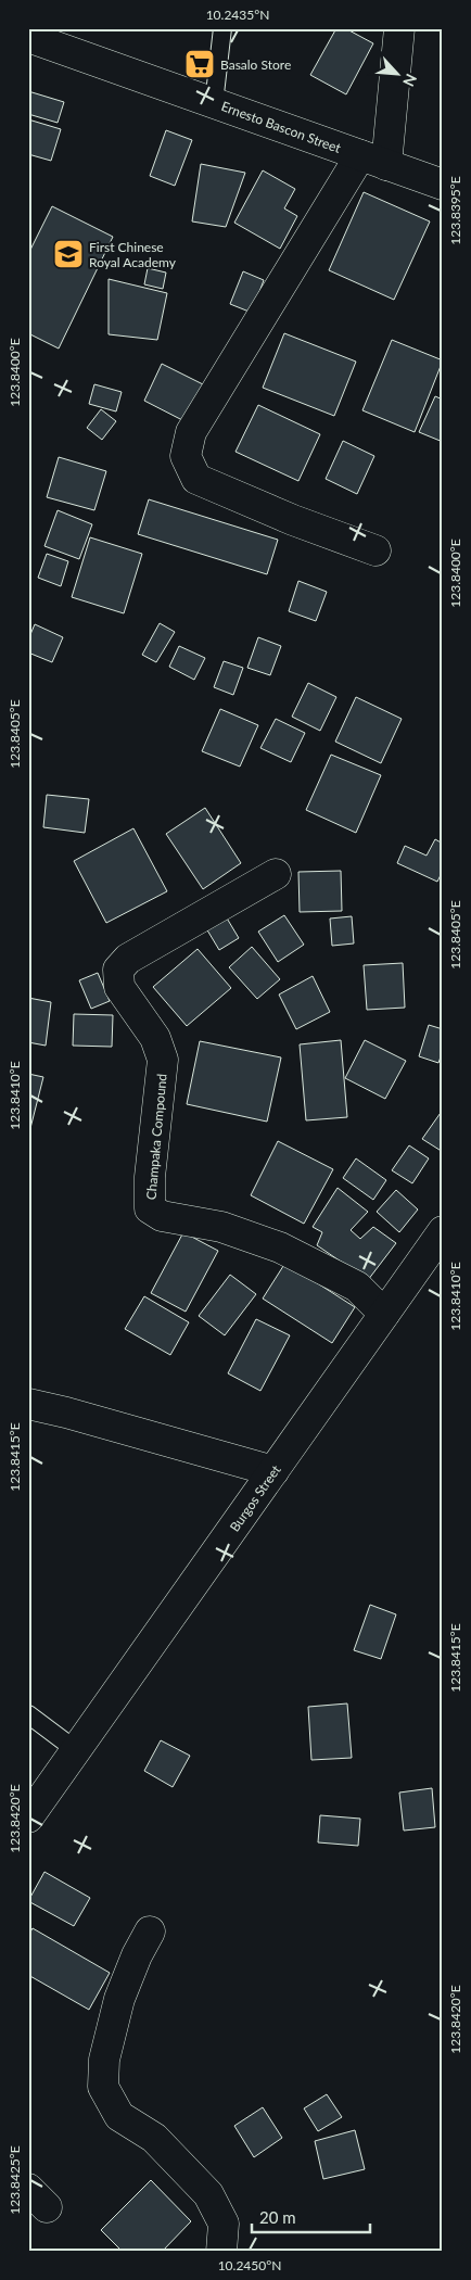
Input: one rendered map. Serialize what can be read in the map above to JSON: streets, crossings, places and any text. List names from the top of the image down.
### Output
{
  "streets": {
    "street": ["Ernesto Bascon Street", "Champaka Compound", "Burgos Street"]
  },
  "crossings": [
    ["Champaka Compound", "Burgos Street"]
  ],
  "places": {
    "supermarket": ["Basalo Store"],
    "school or university": ["First Chinese Royal Academy"]
  },
  "scale_bar": "20 m",
  "north": "bottom right",
  "coordinates": [
    "10.2435°N",
    "123.8395°E",
    "123.8400°E",
    "123.8405°E",
    "123.8410°E",
    "123.8415°E",
    "123.8420°E",
    "123.8425°E",
    "10.2450°N"
  ]
}
